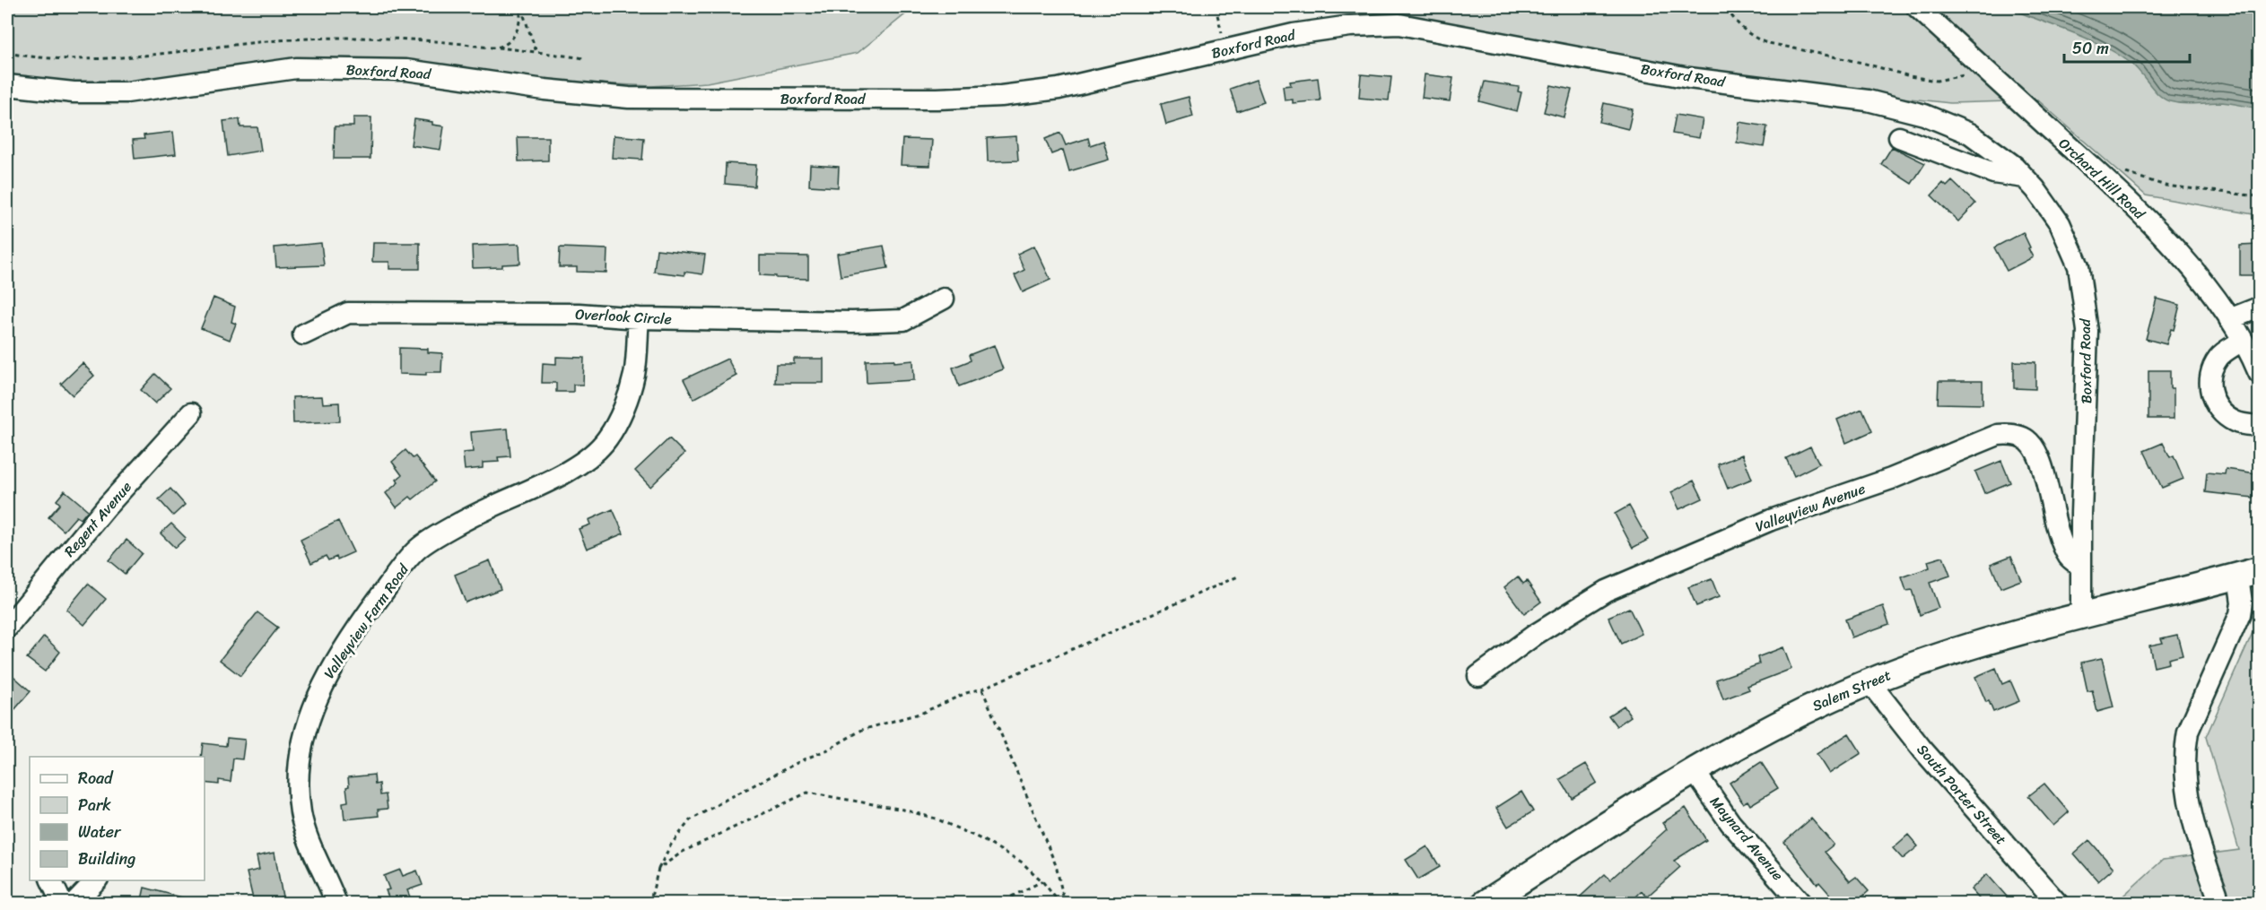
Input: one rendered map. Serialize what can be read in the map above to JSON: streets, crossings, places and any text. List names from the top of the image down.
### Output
{
  "streets": {
    "main road": ["Salem Street"],
    "street": [
      "Boxford Road",
      "Orchard Hill Road",
      "Overlook Circle",
      "Valleyview Avenue",
      "Regent Avenue",
      "Valleyview Farm Road",
      "South Porter Street",
      "Maynard Avenue"
    ]
  },
  "crossings": [
    ["Boxford Road", "Valleyview Avenue"],
    ["Boxford Road", "Salem Street"],
    ["Overlook Circle", "Valleyview Farm Road"],
    ["Salem Street", "South Porter Street"],
    ["Salem Street", "Maynard Avenue"]
  ],
  "legend": [
    "Road",
    "Park",
    "Water",
    "Building"
  ],
  "scale_bar": "50 m"
}
